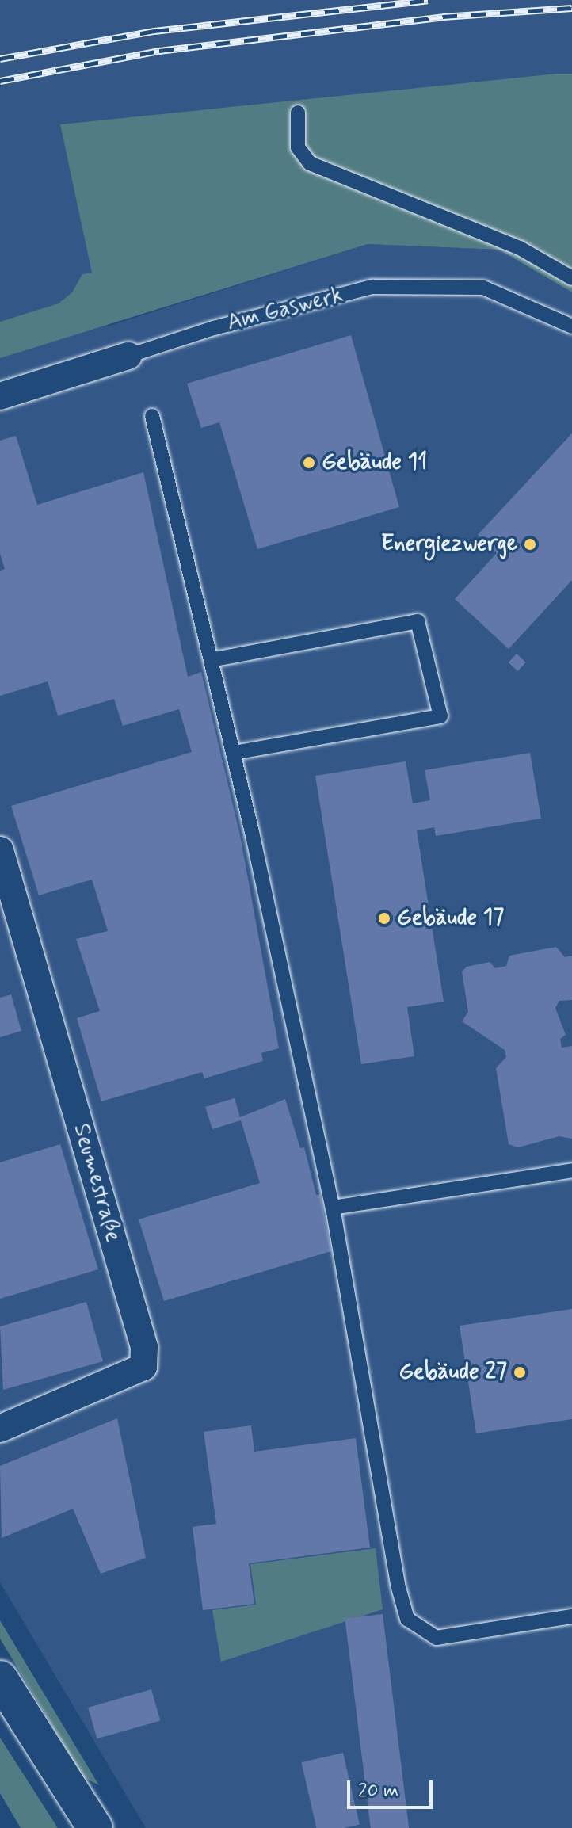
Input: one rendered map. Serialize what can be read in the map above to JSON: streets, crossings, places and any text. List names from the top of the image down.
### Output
{
  "streets": {
    "street": ["Am Gaswerk", "Seumestraße"]
  },
  "places": [
    "Gebäude 11",
    "Energiezwerge",
    "Gebäude 17",
    "Gebäude 27"
  ],
  "scale_bar": "20 m"
}
